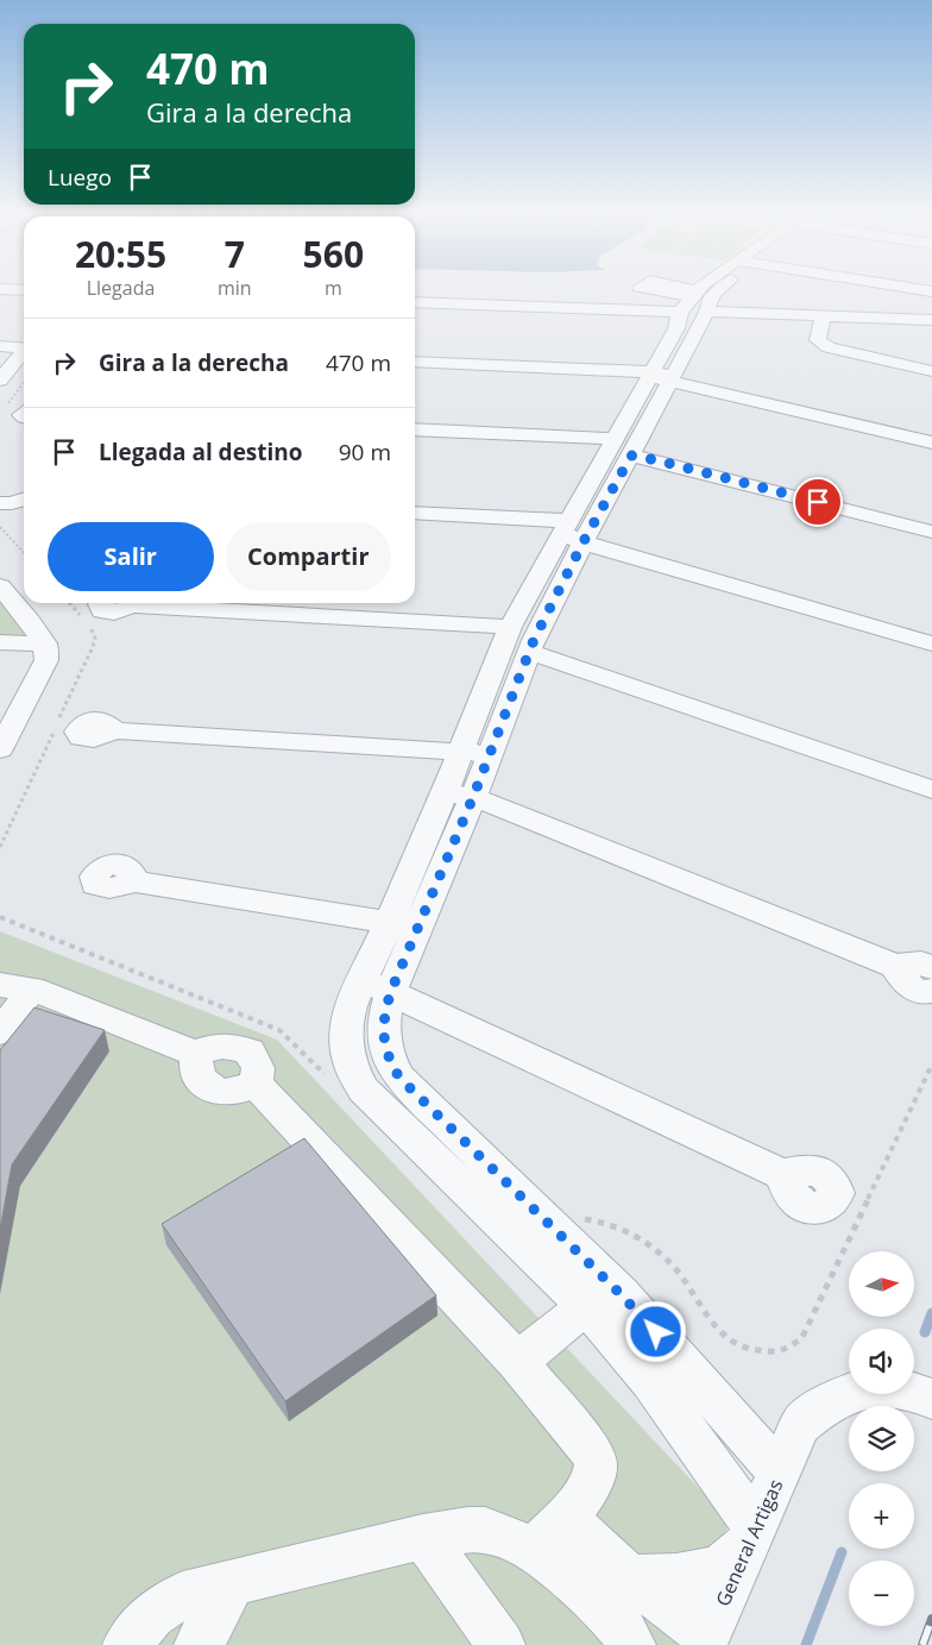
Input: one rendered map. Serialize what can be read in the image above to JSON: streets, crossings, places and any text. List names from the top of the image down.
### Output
{
  "streets": {
    "street": ["General Artigas"]
  },
  "north": "right",
  "page": {
    "turn": ["470 m", "Gira a la derecha"],
    "then": "Luego",
    "eta": [
      "20:55",
      "Llegada",
      "7",
      "min",
      "560",
      "m"
    ],
    "list": [
      {
        "name": "Gira a la derecha",
        "value": "470 m"
      },
      {
        "name": "Llegada al destino",
        "value": "90 m"
      }
    ],
    "buttons": ["Salir", "Compartir"],
    "map_buttons": ["+", "−"]
  }
}
